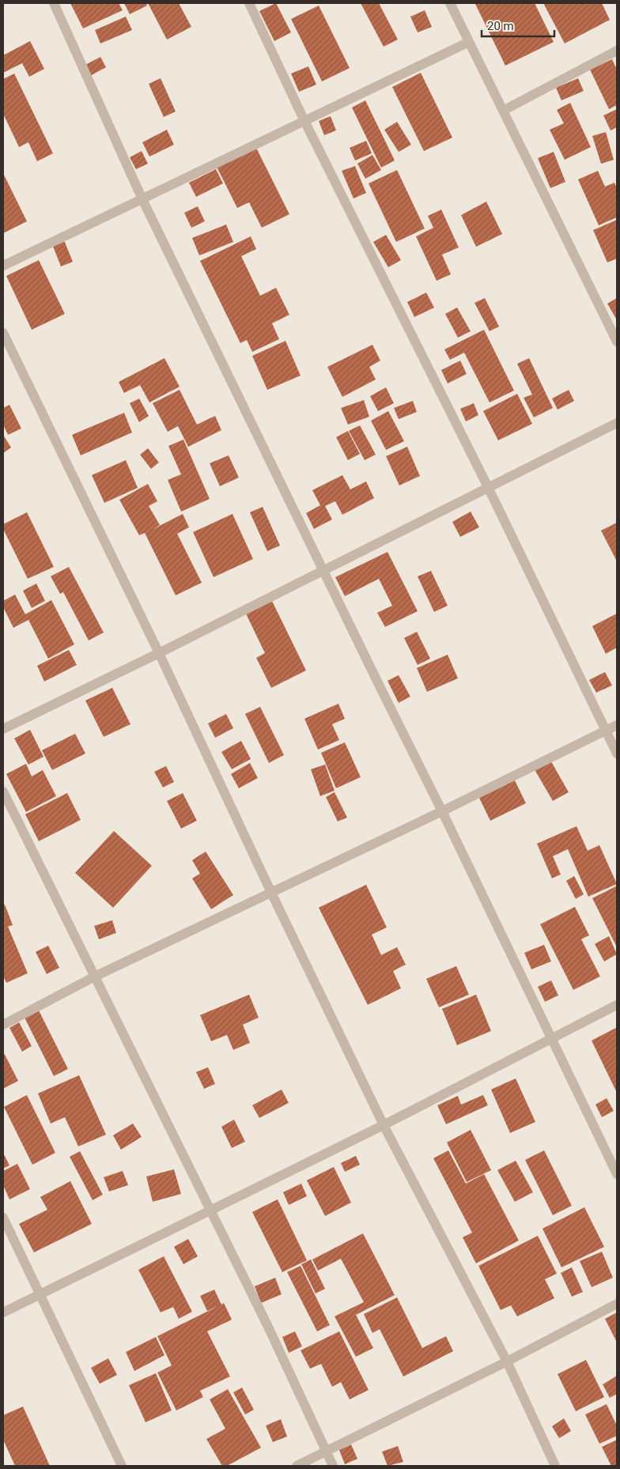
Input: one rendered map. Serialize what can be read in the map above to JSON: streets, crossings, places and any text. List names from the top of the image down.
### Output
{
  "scale_bar": "20 m"
}
